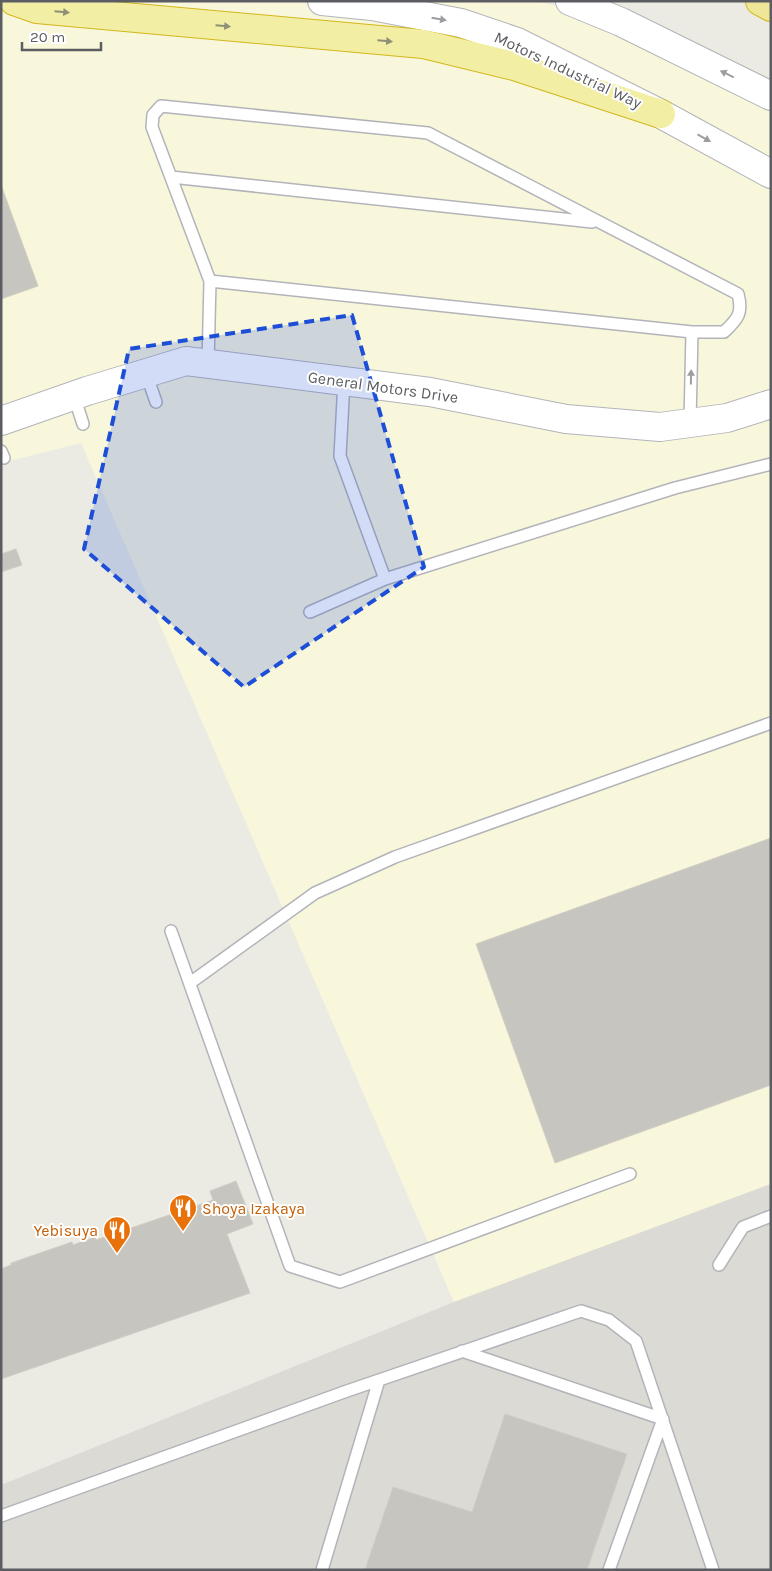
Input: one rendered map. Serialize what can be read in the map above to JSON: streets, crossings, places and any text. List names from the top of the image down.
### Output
{
  "streets": {
    "street": ["Motors Industrial Way", "General Motors Drive"]
  },
  "places": {
    "restaurant": ["Shoya Izakaya", "Yebisuya"]
  },
  "scale_bar": "20 m"
}
